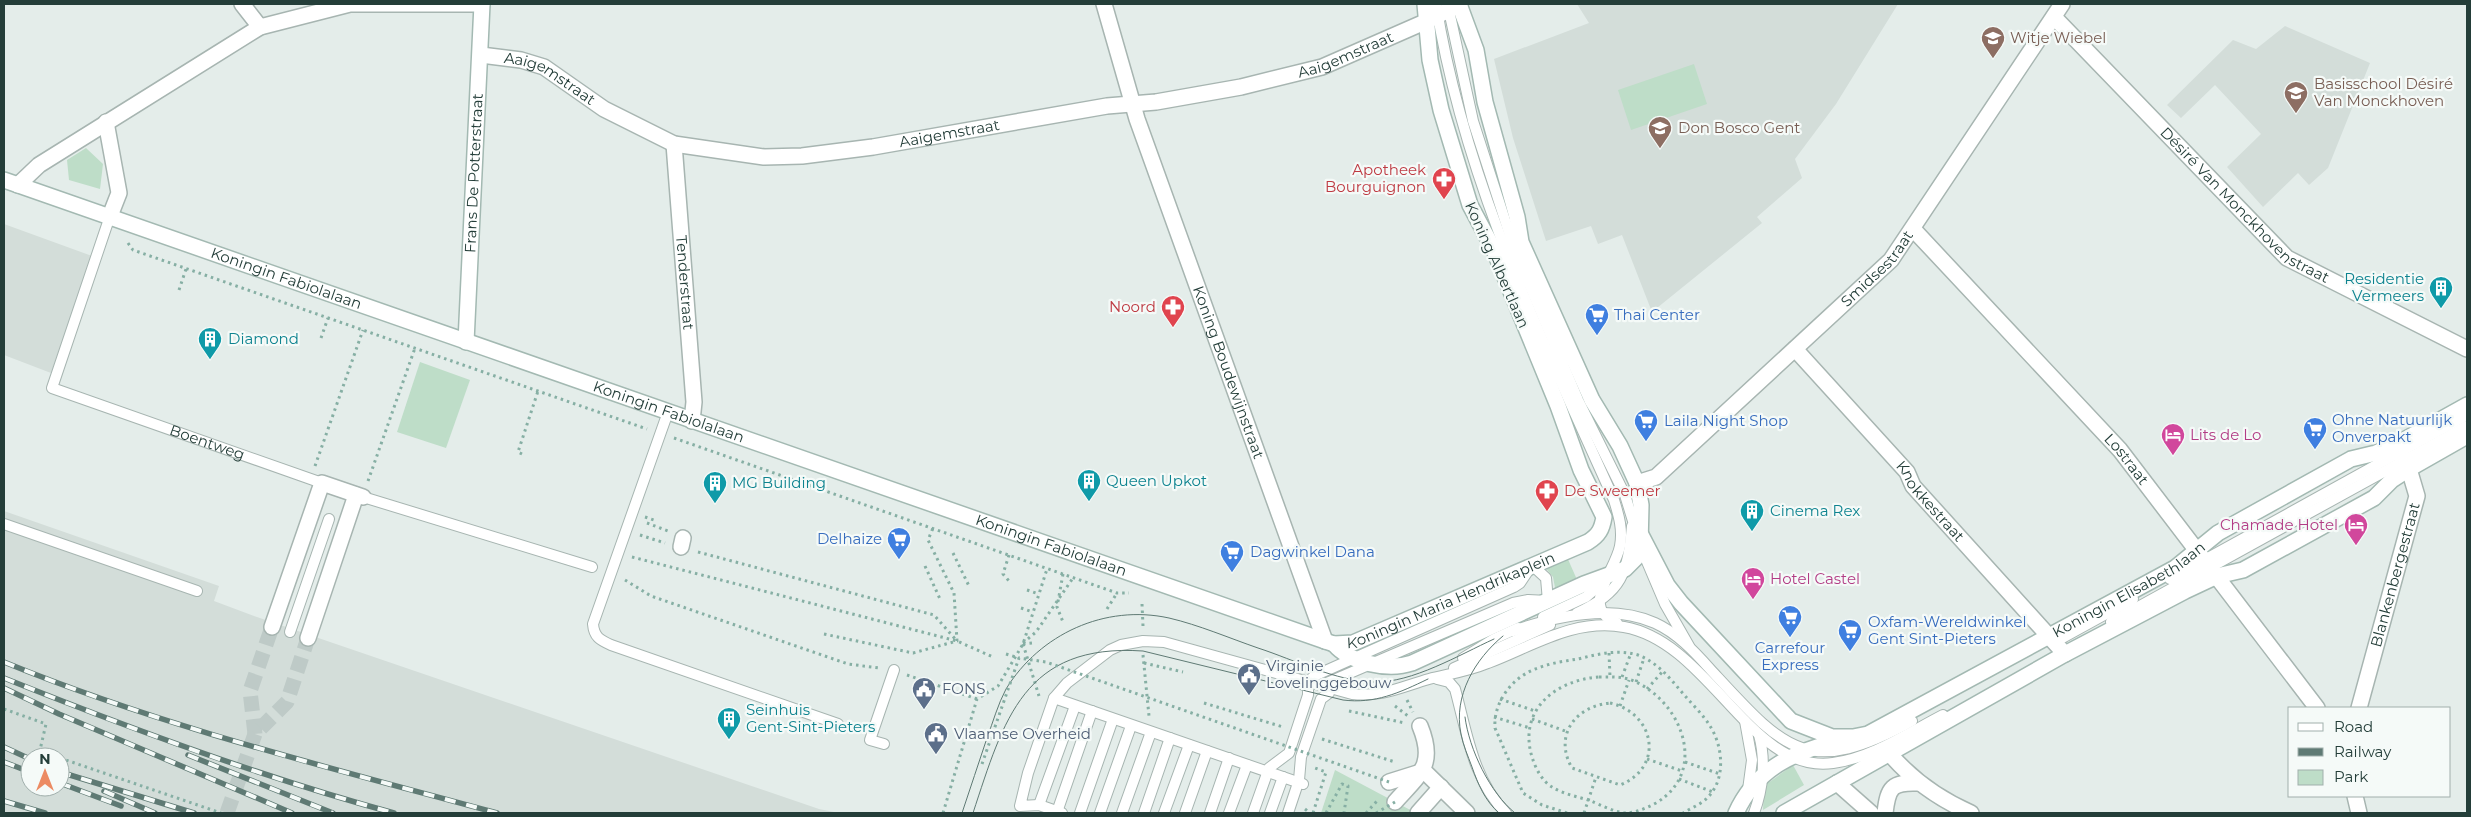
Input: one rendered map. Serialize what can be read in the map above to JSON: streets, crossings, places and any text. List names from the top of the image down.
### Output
{
  "streets": {
    "street": [
      "Aaigemstraat",
      "Frans De Potterstraat",
      "Désiré Van Monckhovenstraat",
      "Koning Albertlaan",
      "Smidsestraat",
      "Koningin Fabiolalaan",
      "Tenderstraat",
      "Koning Boudewijnstraat",
      "Boentweg",
      "Lostraat",
      "Knokkestraat",
      "Blankenbergestraat",
      "Koningin Elisabethlaan",
      "Koningin Maria Hendrikaplein"
    ]
  },
  "crossings": [
    ["Aaigemstraat", "Frans De Potterstraat"],
    ["Aaigemstraat", "Koning Albertlaan"],
    ["Aaigemstraat", "Tenderstraat"],
    ["Aaigemstraat", "Koning Boudewijnstraat"],
    ["Frans De Potterstraat", "Koningin Fabiolalaan"],
    ["Désiré Van Monckhovenstraat", "Smidsestraat"],
    ["Koning Albertlaan", "Smidsestraat"],
    ["Koning Albertlaan", "Koningin Maria Hendrikaplein"],
    ["Smidsestraat", "Lostraat"],
    ["Smidsestraat", "Knokkestraat"],
    ["Koningin Fabiolalaan", "Tenderstraat"],
    ["Koningin Fabiolalaan", "Koning Boudewijnstraat"],
    ["Koningin Fabiolalaan", "Boentweg"],
    ["Koningin Fabiolalaan", "Koningin Maria Hendrikaplein"],
    ["Koning Boudewijnstraat", "Koningin Maria Hendrikaplein"],
    ["Lostraat", "Koningin Elisabethlaan"],
    ["Knokkestraat", "Koningin Elisabethlaan"],
    ["Blankenbergestraat", "Koningin Elisabethlaan"]
  ],
  "places": {
    "school or university": ["Witje Wiebel", "Basisschool Désiré Van Monckhoven", "Don Bosco Gent"],
    "pharmacy": ["Apotheek Bourguignon", "Noord", "De Sweemer"],
    "building": [
      "Residentie Vermeers",
      "Diamond",
      "Queen Upkot",
      "MG Building",
      "Cinema Rex",
      "Seinhuis Gent-Sint-Pieters"
    ],
    "supermarket": [
      "Thai Center",
      "Laila Night Shop",
      "Ohne Natuurlijk Onverpakt",
      "Delhaize",
      "Dagwinkel Dana",
      "Carrefour Express",
      "Oxfam-Wereldwinkel Gent Sint-Pieters"
    ],
    "hotel": ["Lits de Lo", "Chamade Hotel", "Hotel Castel"],
    "public building": ["Virginie Lovelinggebouw", "FONS", "Vlaamse Overheid"]
  },
  "legend": ["Road", "Railway", "Park"],
  "north": "top"
}
